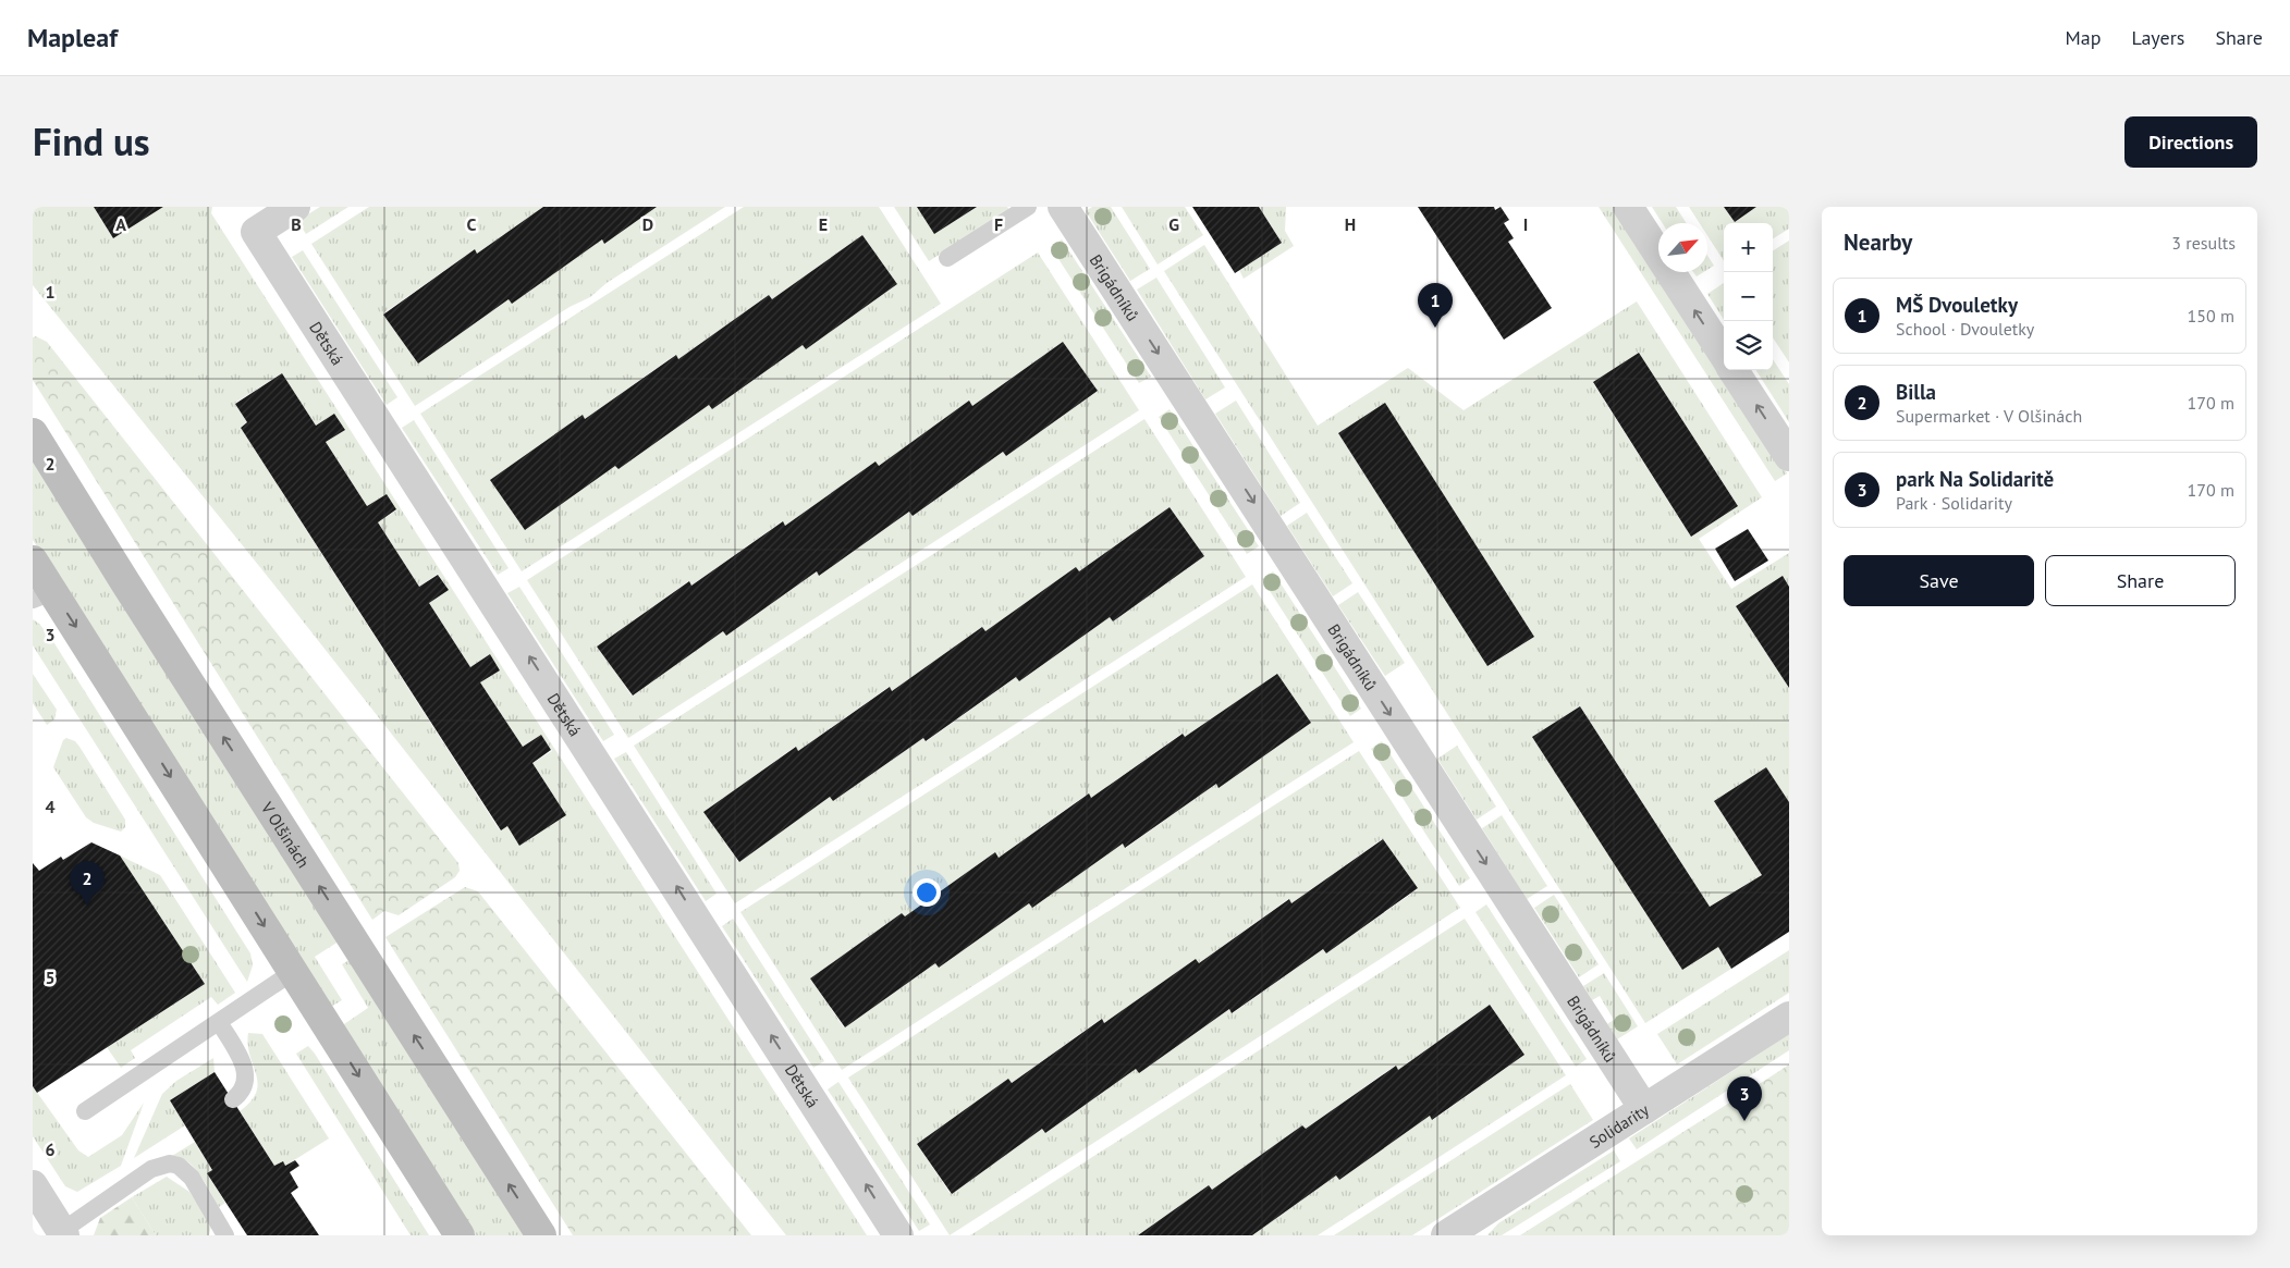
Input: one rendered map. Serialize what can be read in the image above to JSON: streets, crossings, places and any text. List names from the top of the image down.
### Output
{
  "streets": {
    "main road": ["V Olšinách"],
    "street": ["Brigádníků", "Dětská", "Solidarity"]
  },
  "crossings": [
    ["Brigádníků", "Solidarity"]
  ],
  "one_way": ["Brigádníků", "Dětská"],
  "north": "top right",
  "page": {
    "header": "Mapleaf",
    "nav": ["Map", "Layers", "Share"],
    "title": "Find us",
    "buttons": [
      "Directions",
      ["Save", "Share"]
    ],
    "heading": ["Nearby", "3 results"],
    "map_buttons": ["+", "−"],
    "list": [
      {
        "mark": "1",
        "name": "MŠ Dvouletky",
        "note": "School · Dvouletky",
        "value": "150 m"
      },
      {
        "mark": "2",
        "name": "Billa",
        "note": "Supermarket · V Olšinách",
        "value": "170 m"
      },
      {
        "mark": "3",
        "name": "park Na Solidaritě",
        "note": "Park · Solidarity",
        "value": "170 m"
      }
    ],
    "pins": ["1", "2", "3"]
  },
  "grid": {
    "columns": [
      "A",
      "B",
      "C",
      "D",
      "E",
      "F",
      "G",
      "H",
      "I"
    ],
    "rows": [
      "1",
      "2",
      "3",
      "4",
      "5",
      "6"
    ]
  }
}
